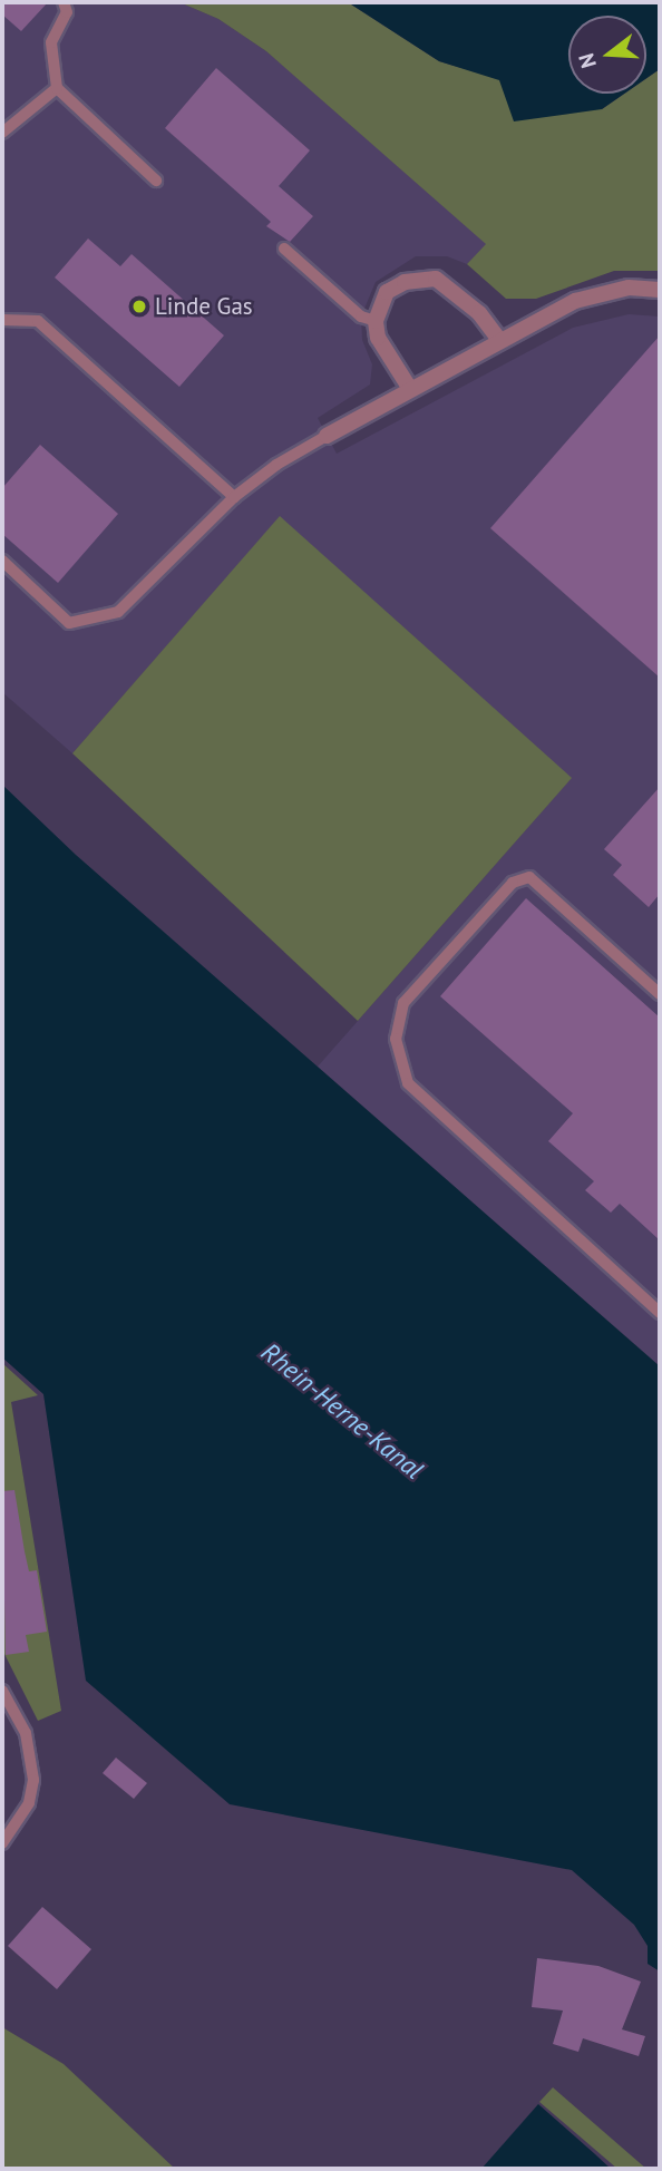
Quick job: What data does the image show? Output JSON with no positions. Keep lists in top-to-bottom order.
{
  "water": ["Rhein-Herne-Kanal"],
  "places": ["Linde Gas"],
  "north": "left"
}
